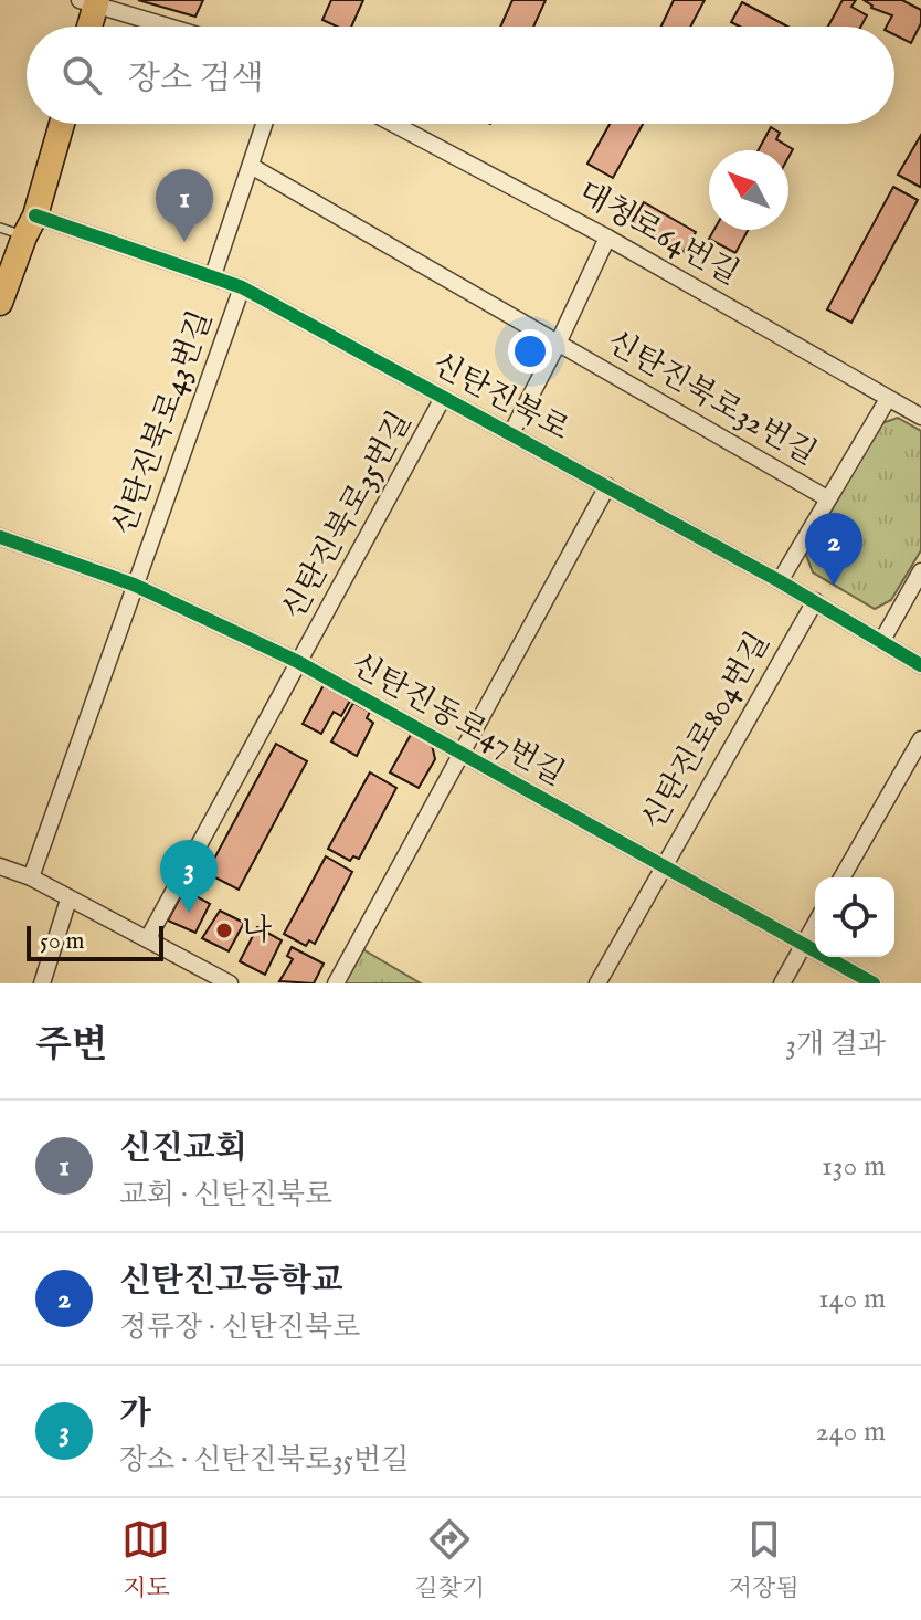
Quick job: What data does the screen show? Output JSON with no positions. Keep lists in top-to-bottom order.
{
  "streets": {
    "street": [
      "대청로64번길",
      "신탄진북로",
      "신탄진북로32번길",
      "신탄진북로43번길",
      "신탄진북로35번길",
      "신탄진동로47번길",
      "신탄진로804번길"
    ]
  },
  "crossings": [
    ["대청로64번길", "신탄진북로32번길"],
    ["신탄진북로", "신탄진북로32번길"],
    ["신탄진북로", "신탄진북로43번길"],
    ["신탄진북로", "신탄진북로35번길"],
    ["신탄진북로", "신탄진로804번길"],
    ["신탄진북로43번길", "신탄진동로47번길"],
    ["신탄진북로35번길", "신탄진동로47번길"],
    ["신탄진동로47번길", "신탄진로804번길"]
  ],
  "places": ["나"],
  "scale_bar": "50 m",
  "north": "top left",
  "page": {
    "search": "장소 검색",
    "pins": ["1", "2", "3"],
    "scale": "50 m",
    "heading": ["주변", "3개 결과"],
    "list": [
      {
        "mark": "1",
        "name": "신진교회",
        "note": "교회 · 신탄진북로",
        "value": "130 m"
      },
      {
        "mark": "2",
        "name": "신탄진고등학교",
        "note": "정류장 · 신탄진북로",
        "value": "140 m"
      },
      {
        "mark": "3",
        "name": "가",
        "note": "장소 · 신탄진북로35번길",
        "value": "240 m"
      }
    ],
    "nav": ["지도", "길찾기", "저장됨"]
  }
}
